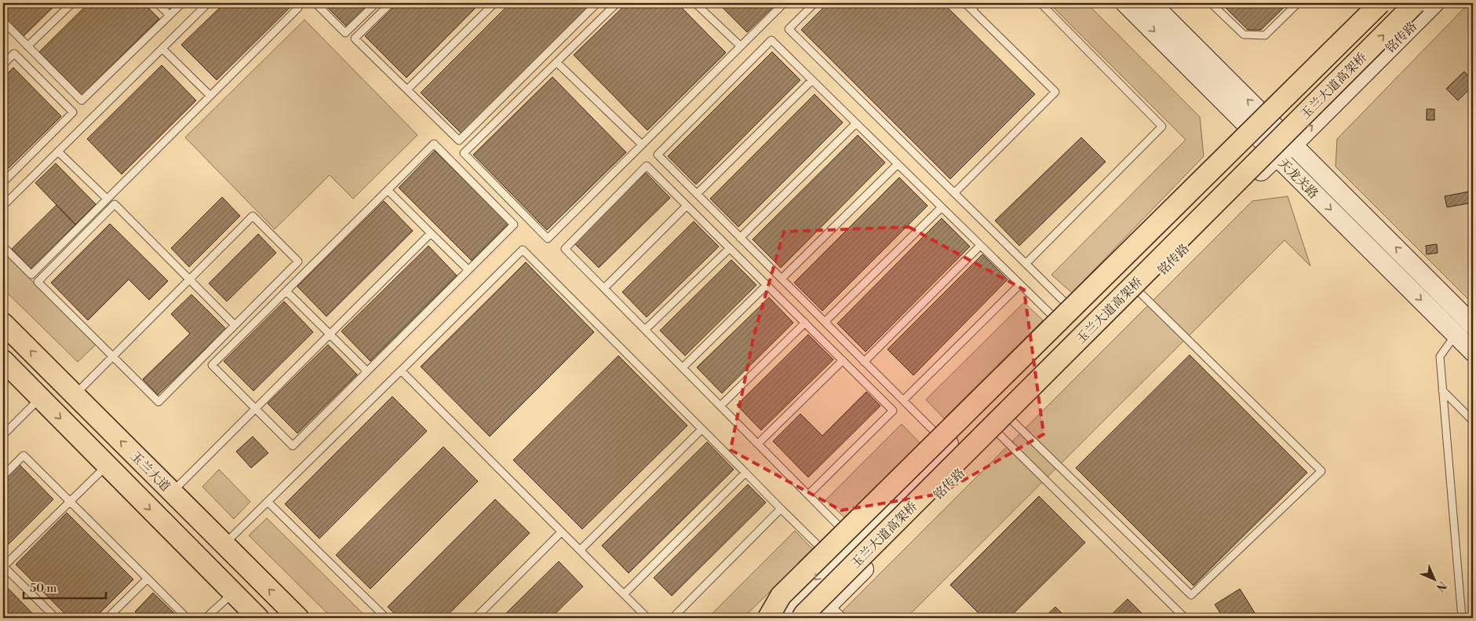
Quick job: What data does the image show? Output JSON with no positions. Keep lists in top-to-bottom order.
{
  "streets": {
    "main road": [
      "铭传路",
      "玉兰大道高架桥",
      "天龙关路",
      "玉兰大道"
    ]
  },
  "crossings": [
    ["铭传路", "天龙关路"]
  ],
  "scale_bar": "50 m",
  "north": "bottom right"
}
